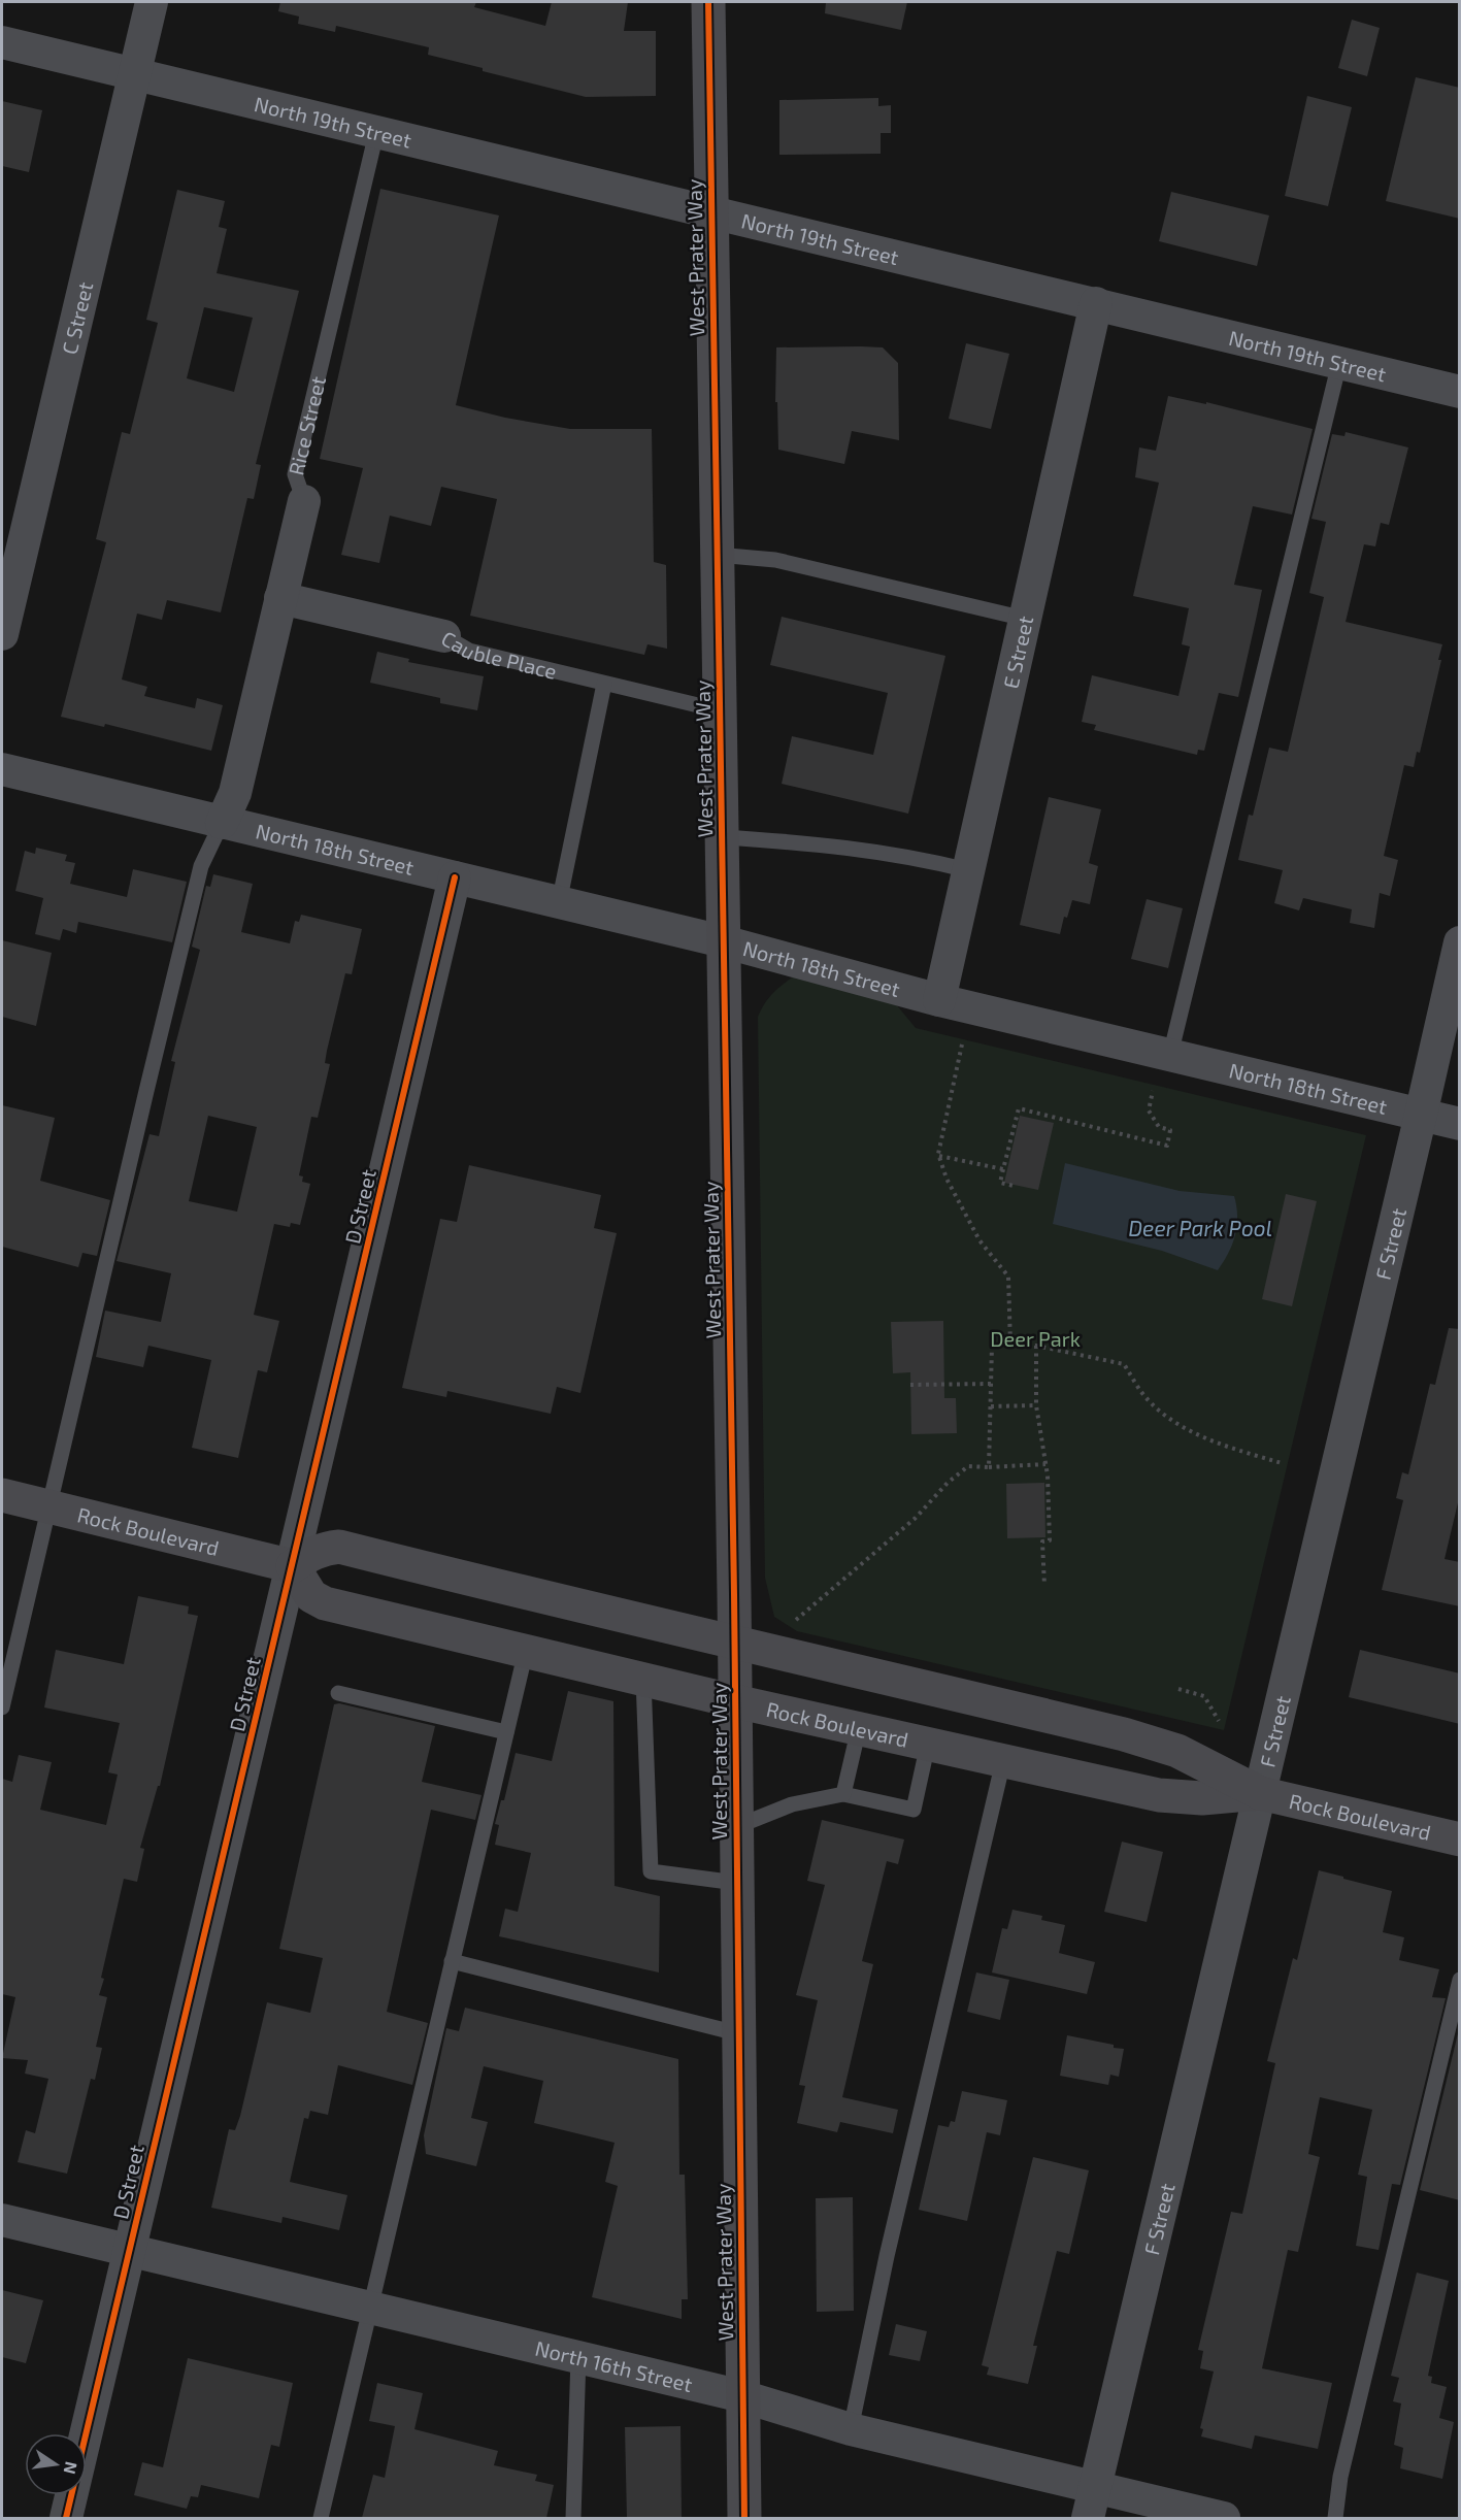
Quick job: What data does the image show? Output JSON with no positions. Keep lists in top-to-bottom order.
{
  "streets": {
    "main road": ["West Prater Way", "Rock Boulevard"],
    "street": [
      "North 19th Street",
      "C Street",
      "Rice Street",
      "E Street",
      "Cauble Place",
      "North 18th Street",
      "D Street",
      "F Street",
      "North 16th Street"
    ]
  },
  "crossings": [
    ["North 19th Street", "West Prater Way"],
    ["North 19th Street", "C Street"],
    ["North 19th Street", "Rice Street"],
    ["North 19th Street", "E Street"],
    ["West Prater Way", "Cauble Place"],
    ["West Prater Way", "North 18th Street"],
    ["West Prater Way", "Rock Boulevard"],
    ["West Prater Way", "North 16th Street"],
    ["Rice Street", "Cauble Place"],
    ["Rice Street", "North 18th Street"],
    ["E Street", "North 18th Street"],
    ["North 18th Street", "D Street"],
    ["North 18th Street", "F Street"],
    ["D Street", "Rock Boulevard"],
    ["D Street", "North 16th Street"],
    ["F Street", "Rock Boulevard"],
    ["F Street", "North 16th Street"]
  ],
  "water": ["Deer Park Pool"],
  "parks": ["Deer Park"],
  "north": "right"
}
